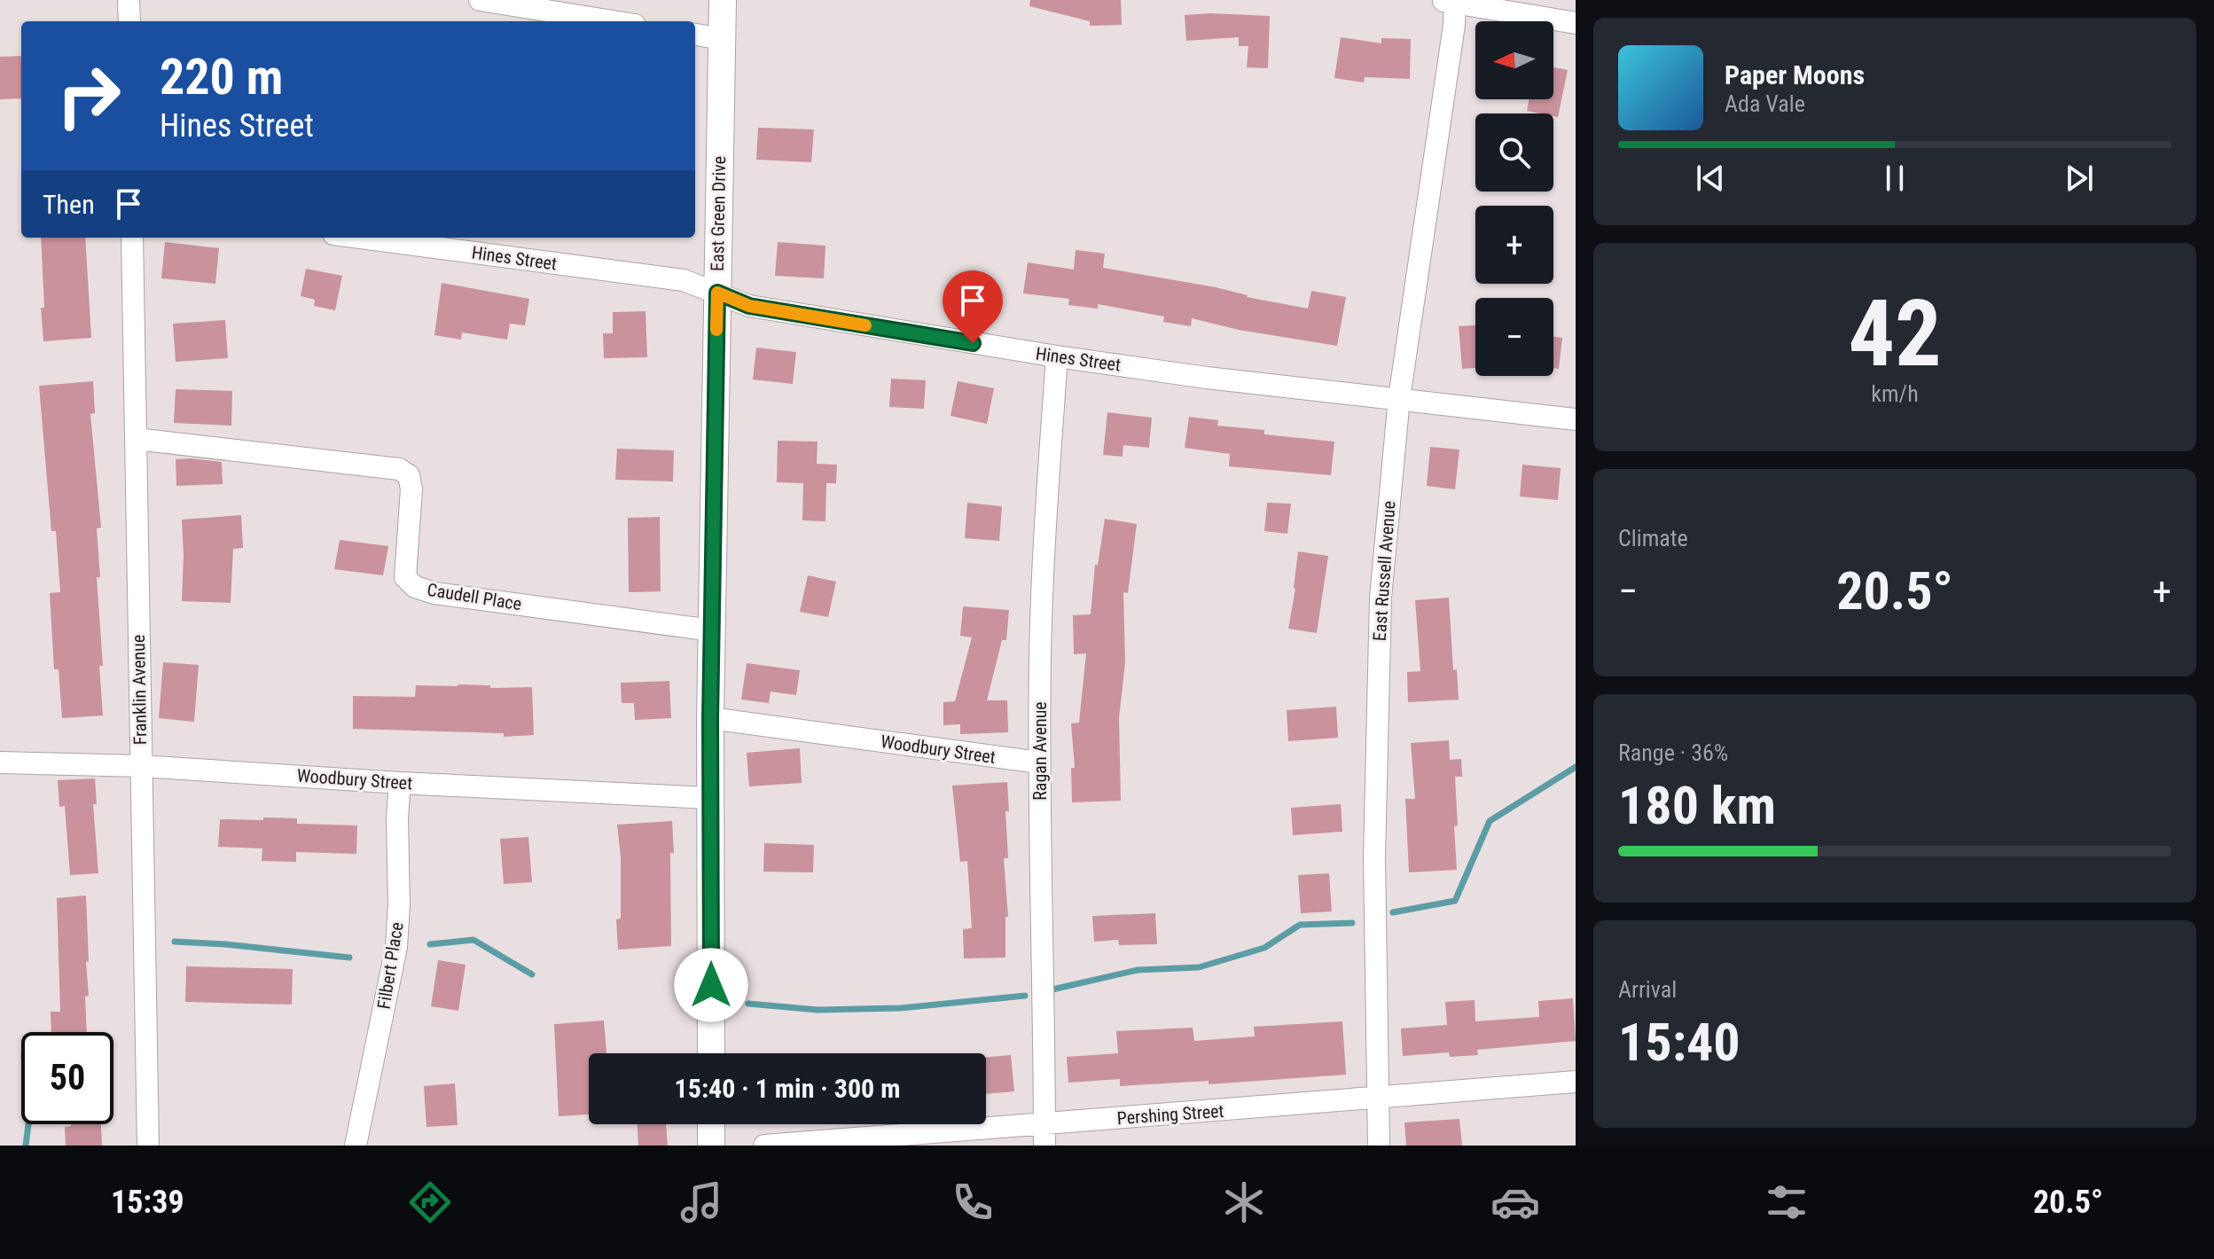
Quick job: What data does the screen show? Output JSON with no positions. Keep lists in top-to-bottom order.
{
  "streets": {
    "main road": ["East Green Drive"],
    "street": [
      "Hines Street",
      "East Russell Avenue",
      "Caudell Place",
      "Franklin Avenue",
      "Woodbury Street",
      "Ragan Avenue",
      "Filbert Place",
      "Pershing Street"
    ]
  },
  "crossings": [
    ["East Green Drive", "Hines Street"],
    ["East Green Drive", "Caudell Place"],
    ["East Green Drive", "Woodbury Street"],
    ["Hines Street", "East Russell Avenue"],
    ["Hines Street", "Ragan Avenue"],
    ["East Russell Avenue", "Pershing Street"],
    ["Caudell Place", "Franklin Avenue"],
    ["Franklin Avenue", "Woodbury Street"],
    ["Woodbury Street", "Ragan Avenue"],
    ["Woodbury Street", "Filbert Place"],
    ["Ragan Avenue", "Pershing Street"]
  ],
  "north": "left",
  "page": {
    "map_buttons": ["+", "−"],
    "turn": ["220 m", "Hines Street"],
    "song": ["Paper Moons", "Ada Vale"],
    "then": "Then",
    "tile": [
      ["42", "km/h"],
      "Climate",
      ["Range · 36%", "180 km"],
      ["Arrival", "15:40"]
    ],
    "heat": ["−", "20.5°", "+"],
    "limit": "50",
    "trip": "15:40 · 1 min · 300 m",
    "tabs": ["15:39", "20.5°"]
  }
}
